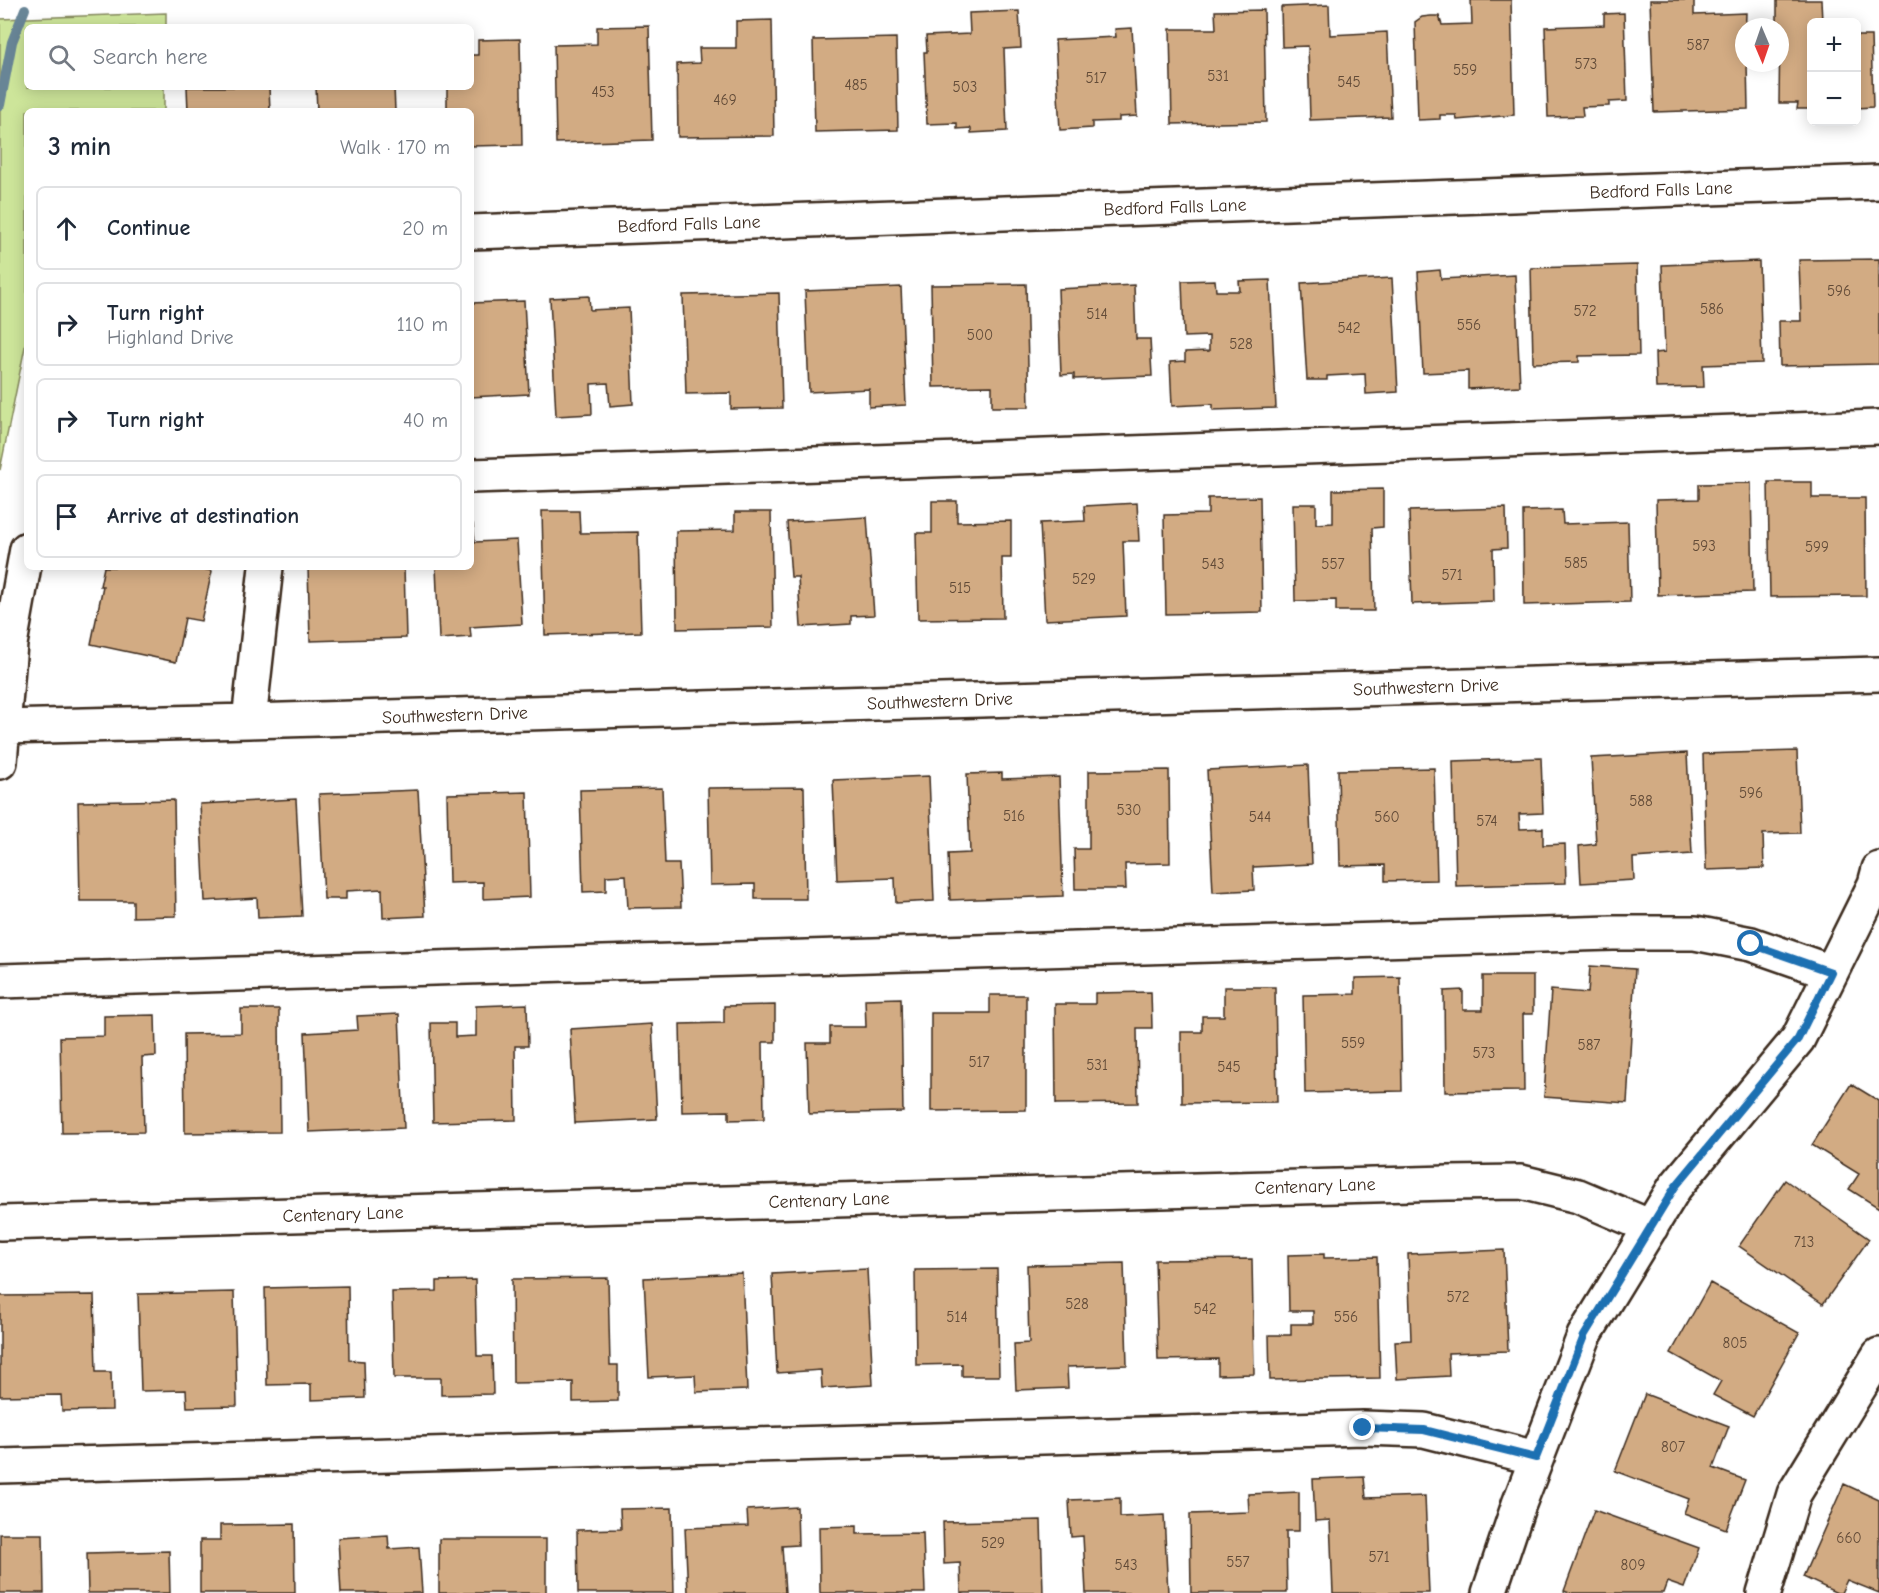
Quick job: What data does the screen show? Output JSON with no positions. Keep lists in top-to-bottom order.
{
  "streets": {
    "street": ["Bedford Falls Lane", "Southwestern Drive", "Centenary Lane"]
  },
  "house_numbers": [
    "587",
    "573",
    "559",
    "531",
    "517",
    "545",
    "485",
    "503",
    "453",
    "469",
    "596",
    "586",
    "572",
    "514",
    "556",
    "542",
    "500",
    "528",
    "593",
    "599",
    "585",
    "543",
    "557",
    "571",
    "529",
    "515",
    "596",
    "588",
    "530",
    "516",
    "544",
    "560",
    "574",
    "559",
    "587",
    "573",
    "517",
    "531",
    "545",
    "713",
    "572",
    "528",
    "542",
    "514",
    "556",
    "805",
    "807",
    "660",
    "529",
    "571",
    "557",
    "543",
    "809"
  ],
  "north": "bottom",
  "page": {
    "map_buttons": ["+", "−"],
    "search": "Search here",
    "heading": ["3 min", "Walk · 170 m"],
    "list": [
      ["Continue", "20 m"],
      ["Turn right", "Highland Drive", "110 m"],
      ["Turn right", "40 m"],
      "Arrive at destination"
    ]
  }
}
